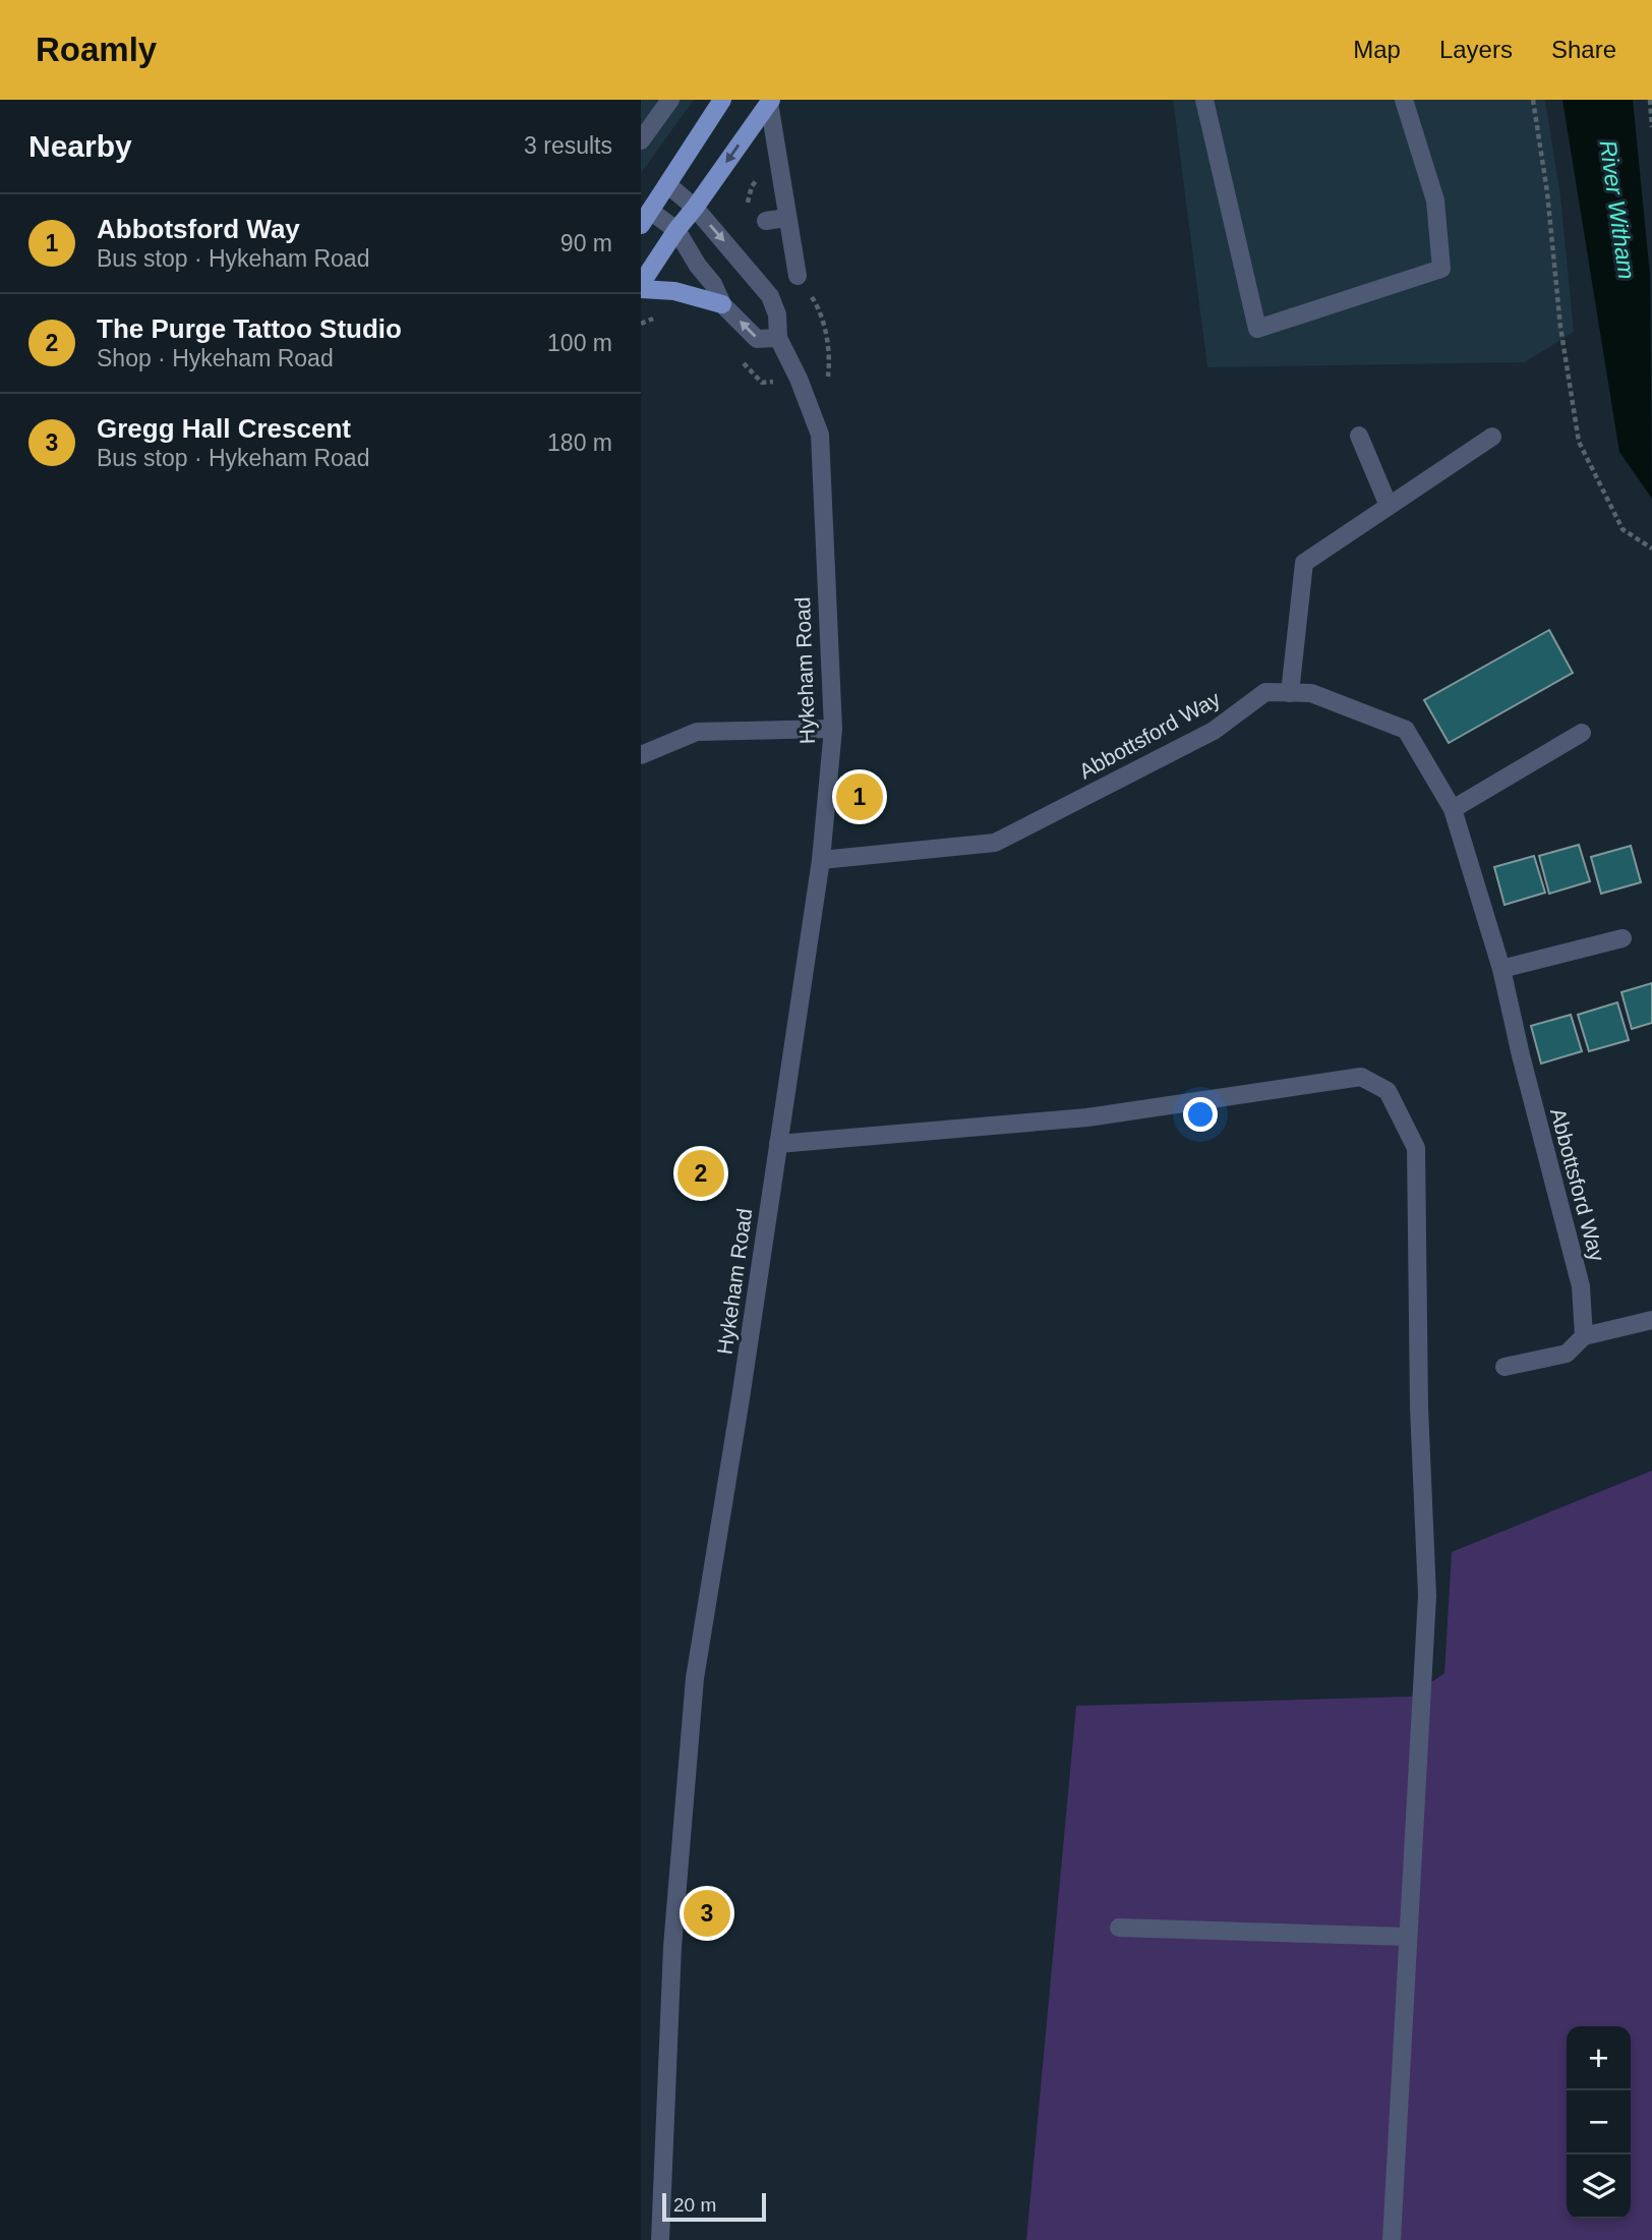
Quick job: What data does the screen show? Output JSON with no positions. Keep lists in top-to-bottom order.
{
  "streets": {
    "street": ["Hykeham Road", "Abbottsford Way"]
  },
  "crossings": [
    ["Hykeham Road", "Abbottsford Way"]
  ],
  "water": ["River Witham"],
  "scale_bar": "20 m",
  "page": {
    "header": "Roamly",
    "nav": ["Map", "Layers", "Share"],
    "heading": ["Nearby", "3 results"],
    "list": [
      {
        "mark": "1",
        "name": "Abbotsford Way",
        "note": "Bus stop · Hykeham Road",
        "value": "90 m"
      },
      {
        "mark": "2",
        "name": "The Purge Tattoo Studio",
        "note": "Shop · Hykeham Road",
        "value": "100 m"
      },
      {
        "mark": "3",
        "name": "Gregg Hall Crescent",
        "note": "Bus stop · Hykeham Road",
        "value": "180 m"
      }
    ],
    "pins": ["1", "2", "3"],
    "map_buttons": ["+", "−"],
    "scale": "20 m"
  }
}
